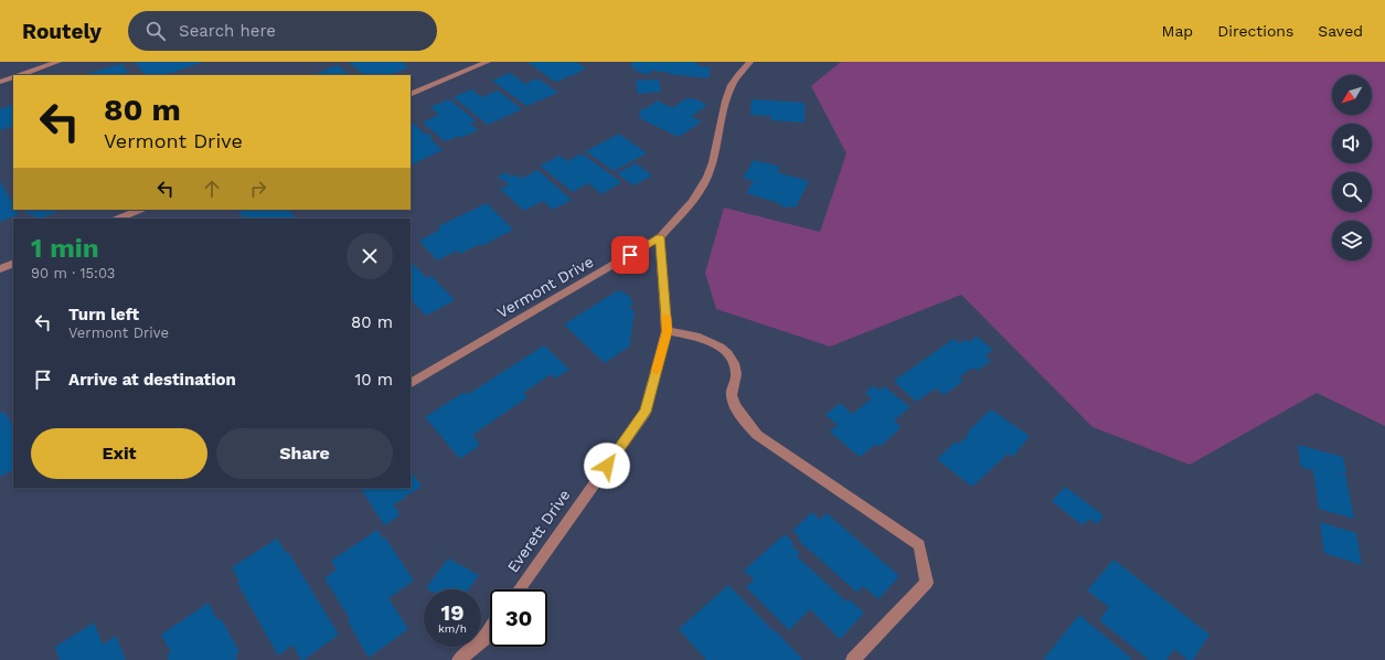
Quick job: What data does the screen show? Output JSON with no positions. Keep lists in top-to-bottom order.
{
  "streets": {
    "street": ["Vermont Drive", "Everett Drive"]
  },
  "crossings": [
    ["Vermont Drive", "Everett Drive"]
  ],
  "north": "bottom left",
  "page": {
    "header": "Routely",
    "search": "Search here",
    "nav": ["Map", "Directions", "Saved"],
    "turn": ["80 m", "Vermont Drive"],
    "heading": ["1 min", "90 m · 15:03"],
    "list": [
      {
        "name": "Turn left",
        "note": "Vermont Drive",
        "value": "80 m"
      },
      {
        "name": "Arrive at destination",
        "value": "10 m"
      }
    ],
    "buttons": ["Exit", "Share"],
    "speed": "19 km/h",
    "limit": "30"
  }
}
